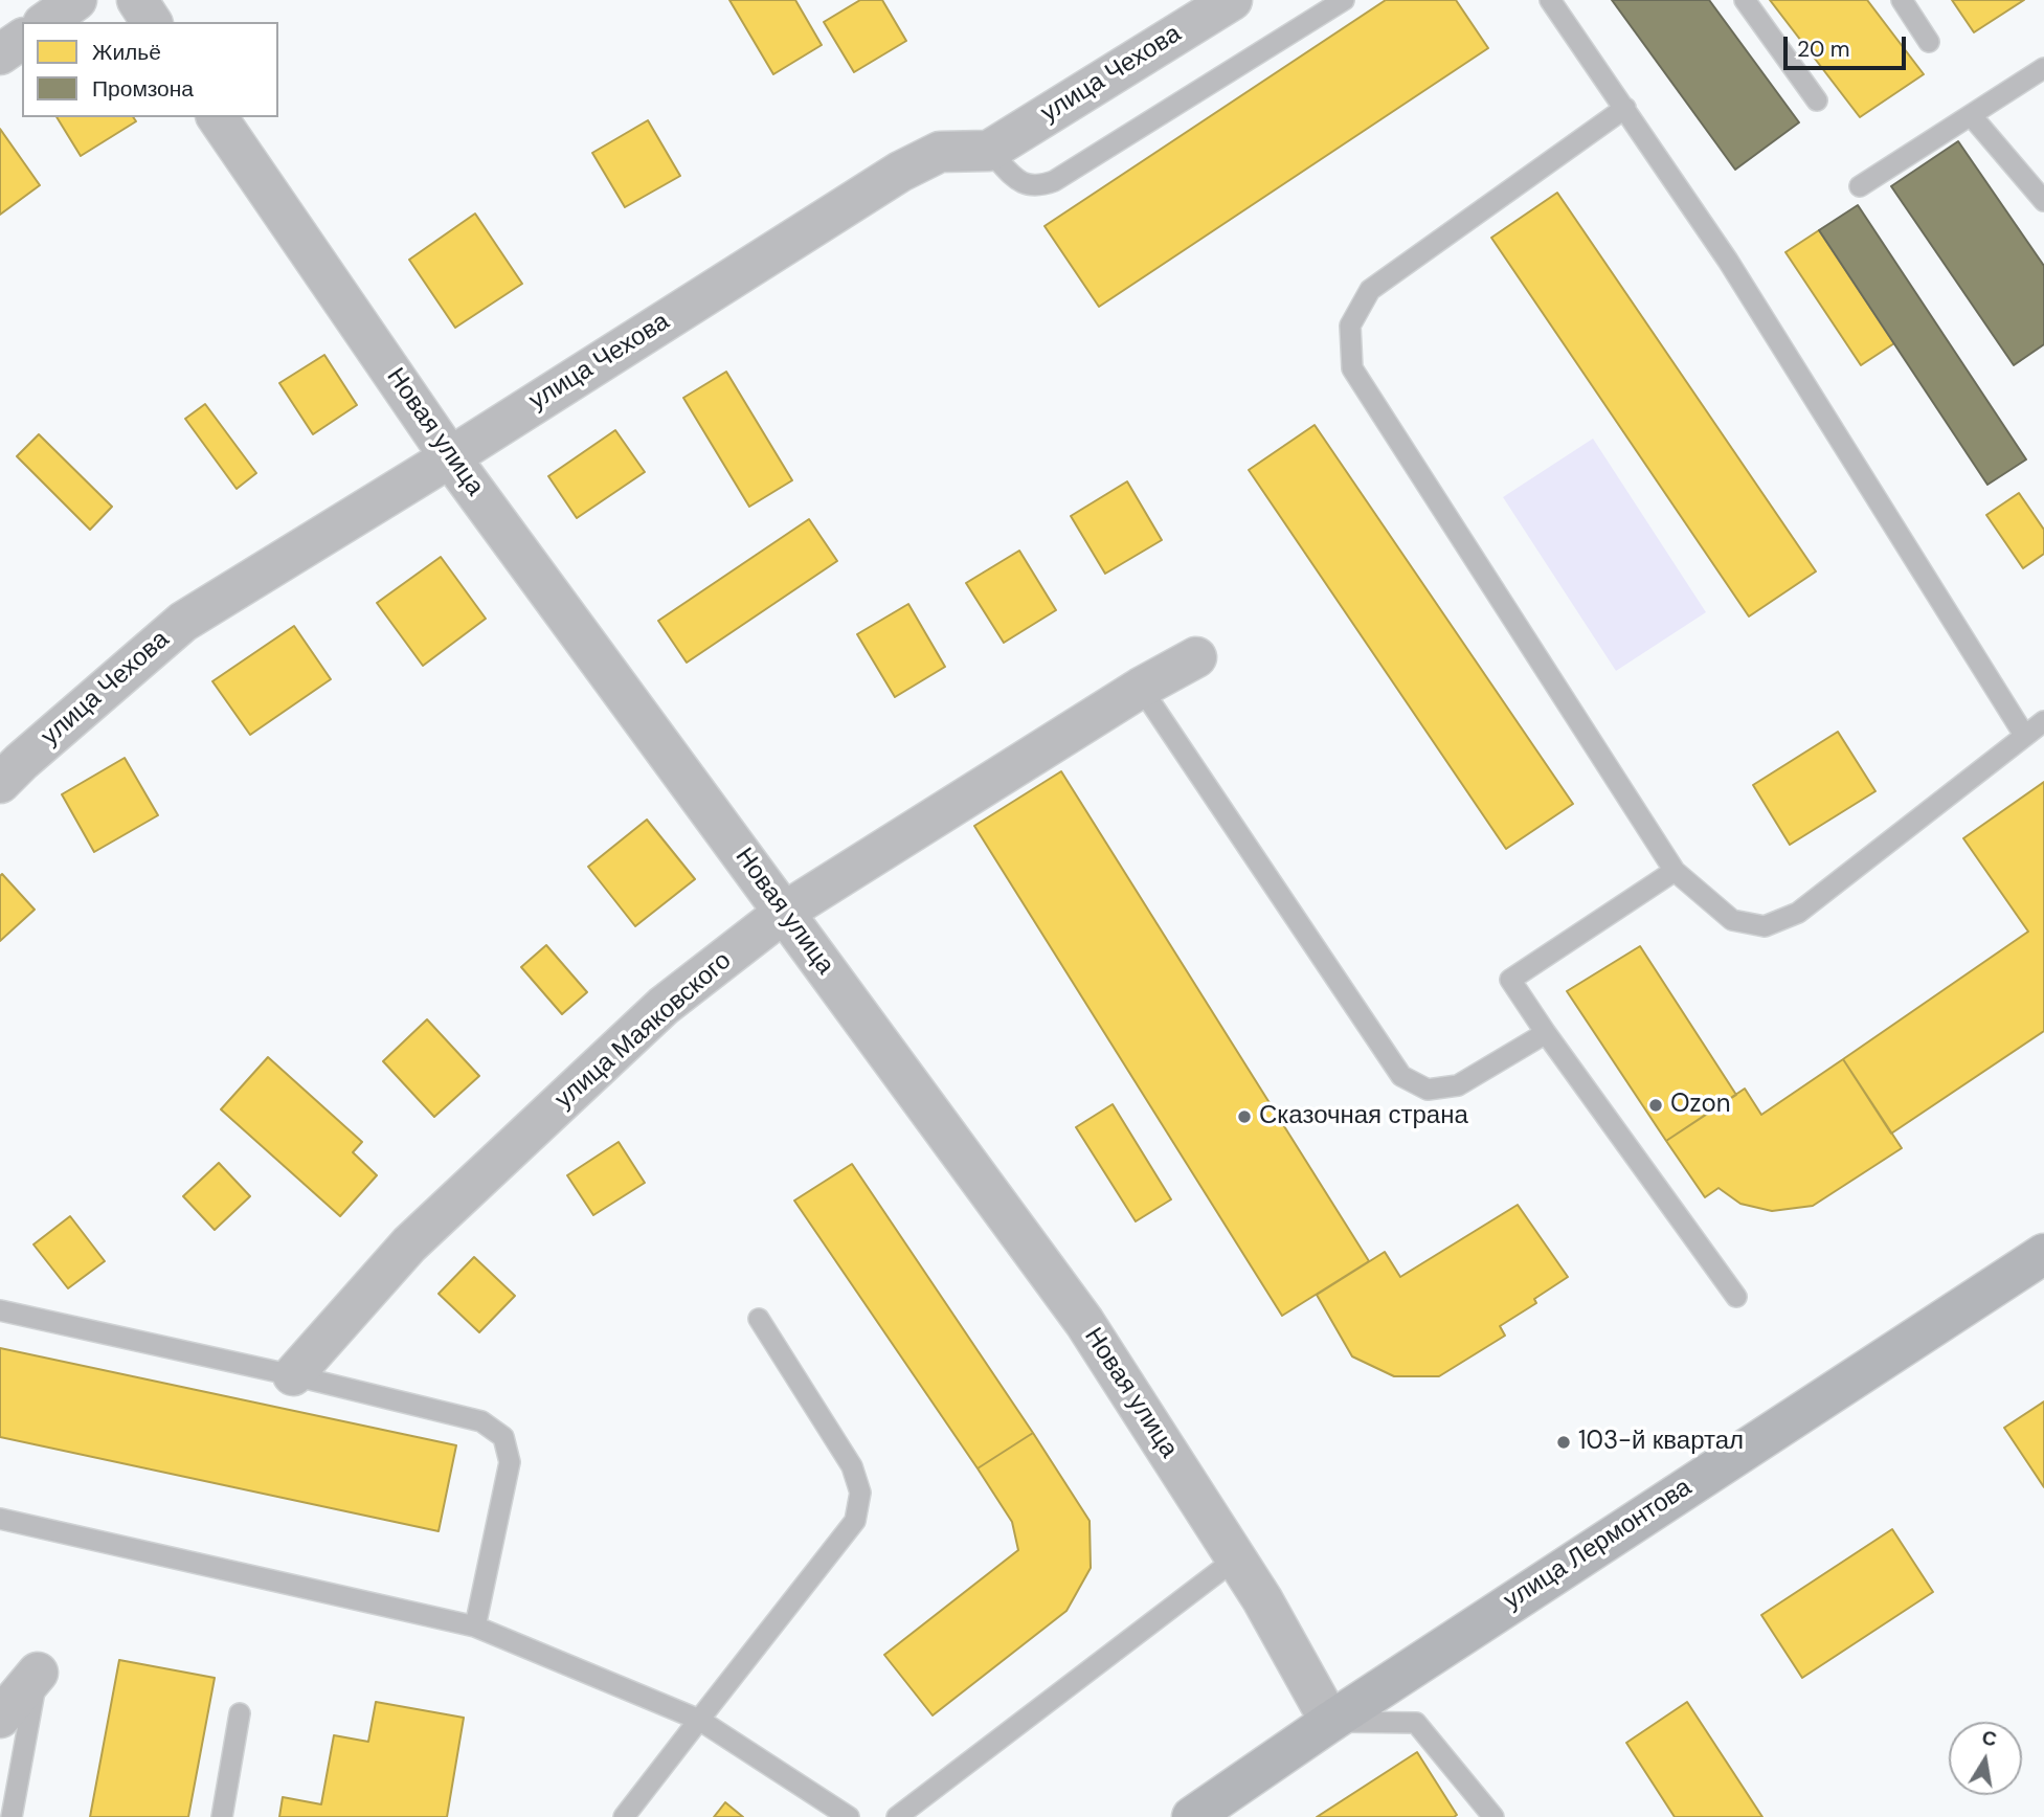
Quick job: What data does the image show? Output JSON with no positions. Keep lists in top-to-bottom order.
{
  "streets": {
    "main road": ["улица Лермонтова"],
    "street": ["улица Чехова", "Новая улица", "улица Маяковского"]
  },
  "crossings": [
    ["улица Чехова", "Новая улица"],
    ["Новая улица", "улица Маяковского"],
    ["Новая улица", "улица Лермонтова"]
  ],
  "places": ["Ozon", "Сказочная страна", "103-й квартал"],
  "legend": ["Жильё", "Промзона"],
  "scale_bar": "20 m",
  "north": "top"
}
